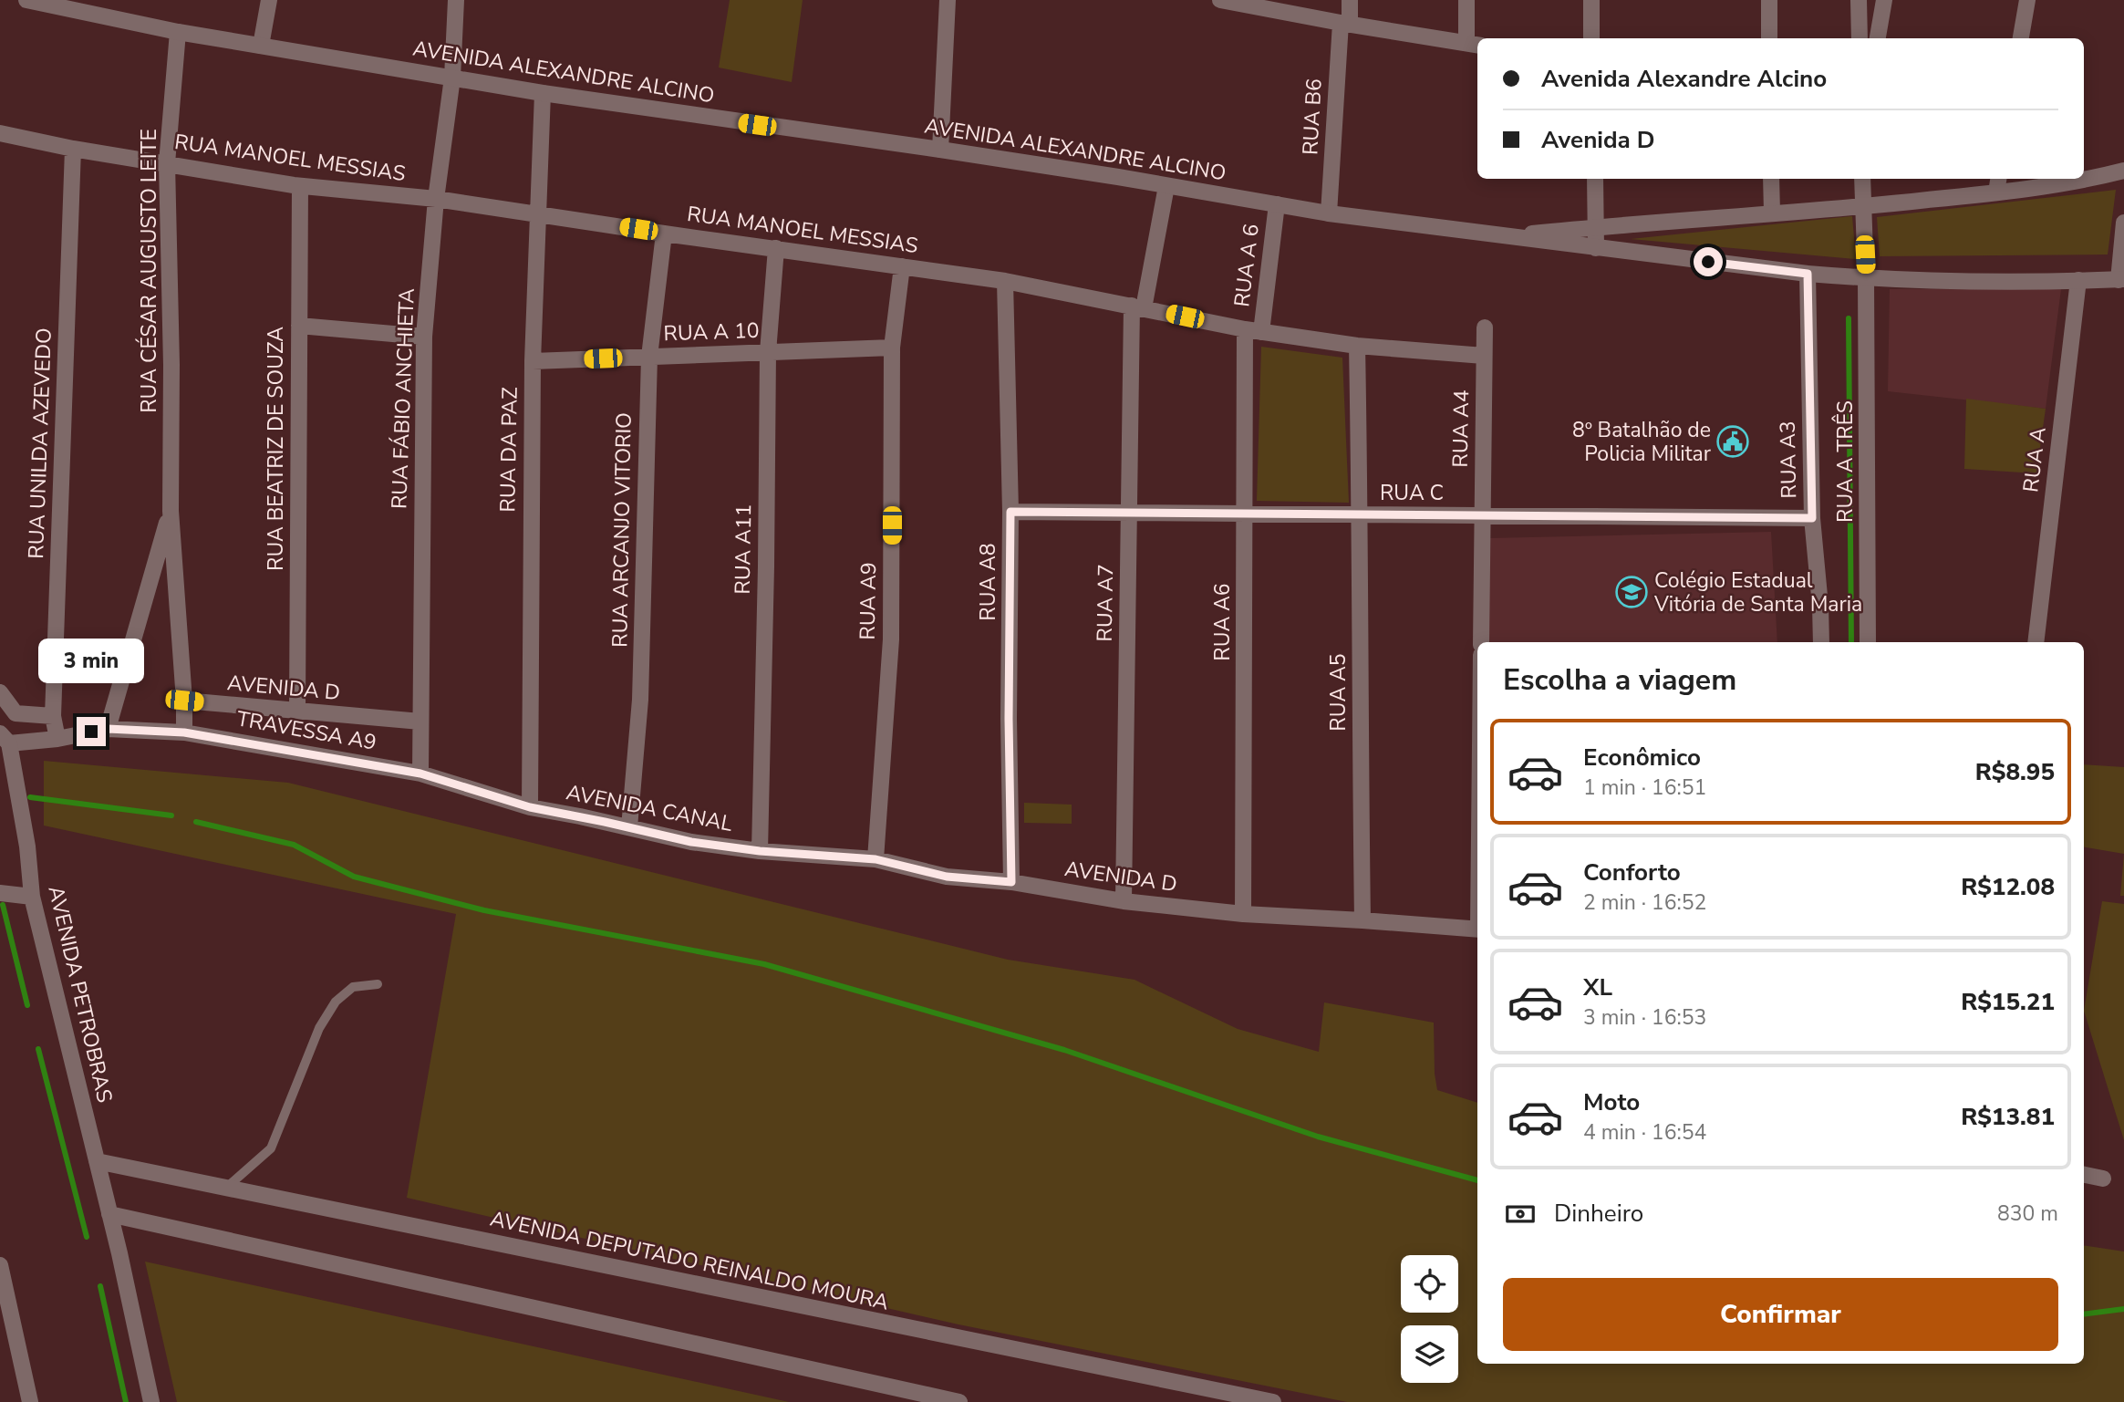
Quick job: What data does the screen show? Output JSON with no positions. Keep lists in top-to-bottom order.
{
  "streets": {
    "street": [
      "AVENIDA ALEXANDRE ALCINO",
      "RUA B6",
      "RUA MANOEL MESSIAS",
      "RUA A 6",
      "RUA CÉSAR AUGUSTO LEITE",
      "RUA A 10",
      "RUA FÁBIO ANCHIETA",
      "RUA A4",
      "RUA UNILDA AZEVEDO",
      "RUA BEATRIZ DE SOUZA",
      "RUA DA PAZ",
      "RUA A3",
      "RUA A",
      "RUA A TRÊS",
      "RUA C",
      "RUA ARCANJO VITORIO",
      "RUA A11",
      "RUA A8",
      "RUA A9",
      "RUA A7",
      "RUA A6",
      "AVENIDA D",
      "RUA A5",
      "TRAVESSA A9",
      "AVENIDA CANAL",
      "AVENIDA PETROBRAS",
      "AVENIDA DEPUTADO REINALDO MOURA"
    ]
  },
  "crossings": [
    ["AVENIDA ALEXANDRE ALCINO", "RUA B6"],
    ["AVENIDA ALEXANDRE ALCINO", "RUA A 6"],
    ["AVENIDA ALEXANDRE ALCINO", "RUA CÉSAR AUGUSTO LEITE"],
    ["AVENIDA ALEXANDRE ALCINO", "RUA FÁBIO ANCHIETA"],
    ["AVENIDA ALEXANDRE ALCINO", "RUA DA PAZ"],
    ["AVENIDA ALEXANDRE ALCINO", "RUA A3"],
    ["AVENIDA ALEXANDRE ALCINO", "RUA A"],
    ["AVENIDA ALEXANDRE ALCINO", "RUA A TRÊS"],
    ["AVENIDA ALEXANDRE ALCINO", "RUA A7"],
    ["RUA MANOEL MESSIAS", "RUA A 6"],
    ["RUA MANOEL MESSIAS", "RUA CÉSAR AUGUSTO LEITE"],
    ["RUA MANOEL MESSIAS", "RUA FÁBIO ANCHIETA"],
    ["RUA MANOEL MESSIAS", "RUA A4"],
    ["RUA MANOEL MESSIAS", "RUA UNILDA AZEVEDO"],
    ["RUA MANOEL MESSIAS", "RUA BEATRIZ DE SOUZA"],
    ["RUA MANOEL MESSIAS", "RUA DA PAZ"],
    ["RUA MANOEL MESSIAS", "RUA ARCANJO VITORIO"],
    ["RUA MANOEL MESSIAS", "RUA A11"],
    ["RUA MANOEL MESSIAS", "RUA A8"],
    ["RUA MANOEL MESSIAS", "RUA A9"],
    ["RUA MANOEL MESSIAS", "RUA A7"],
    ["RUA MANOEL MESSIAS", "RUA A6"],
    ["RUA MANOEL MESSIAS", "RUA A5"],
    ["RUA A 6", "RUA A6"],
    ["RUA CÉSAR AUGUSTO LEITE", "AVENIDA D"],
    ["RUA A 10", "RUA DA PAZ"],
    ["RUA A 10", "RUA ARCANJO VITORIO"],
    ["RUA A 10", "RUA A11"],
    ["RUA A 10", "RUA A9"],
    ["RUA FÁBIO ANCHIETA", "AVENIDA D"],
    ["RUA A4", "RUA C"],
    ["RUA BEATRIZ DE SOUZA", "AVENIDA D"],
    ["RUA DA PAZ", "AVENIDA CANAL"],
    ["RUA A3", "RUA C"],
    ["RUA C", "RUA A8"],
    ["RUA C", "RUA A7"],
    ["RUA C", "RUA A6"],
    ["RUA C", "RUA A5"],
    ["RUA ARCANJO VITORIO", "AVENIDA CANAL"],
    ["RUA A11", "AVENIDA CANAL"],
    ["RUA A8", "AVENIDA D"],
    ["RUA A9", "AVENIDA D"],
    ["RUA A9", "AVENIDA CANAL"],
    ["RUA A7", "AVENIDA D"],
    ["RUA A6", "AVENIDA D"],
    ["AVENIDA D", "RUA A5"],
    ["AVENIDA D", "AVENIDA CANAL"],
    ["TRAVESSA A9", "AVENIDA CANAL"],
    ["AVENIDA PETROBRAS", "AVENIDA DEPUTADO REINALDO MOURA"]
  ],
  "places": {
    "public building": ["8º Batalhão de Policia Militar"],
    "school or university": ["Colégio Estadual Vitória de Santa Maria"]
  },
  "page": {
    "banner": ["Avenida Alexandre Alcino", "Avenida D"],
    "bubble": "3 min",
    "heading": "Escolha a viagem",
    "list": [
      {
        "name": "Econômico",
        "note": "1 min · 16:51",
        "value": "R$8.95"
      },
      {
        "name": "Conforto",
        "note": "2 min · 16:52",
        "value": "R$12.08"
      },
      {
        "name": "XL",
        "note": "3 min · 16:53",
        "value": "R$15.21"
      },
      {
        "name": "Moto",
        "note": "4 min · 16:54",
        "value": "R$13.81"
      }
    ],
    "pay": ["Dinheiro", "830 m"],
    "buttons": "Confirmar"
  }
}
